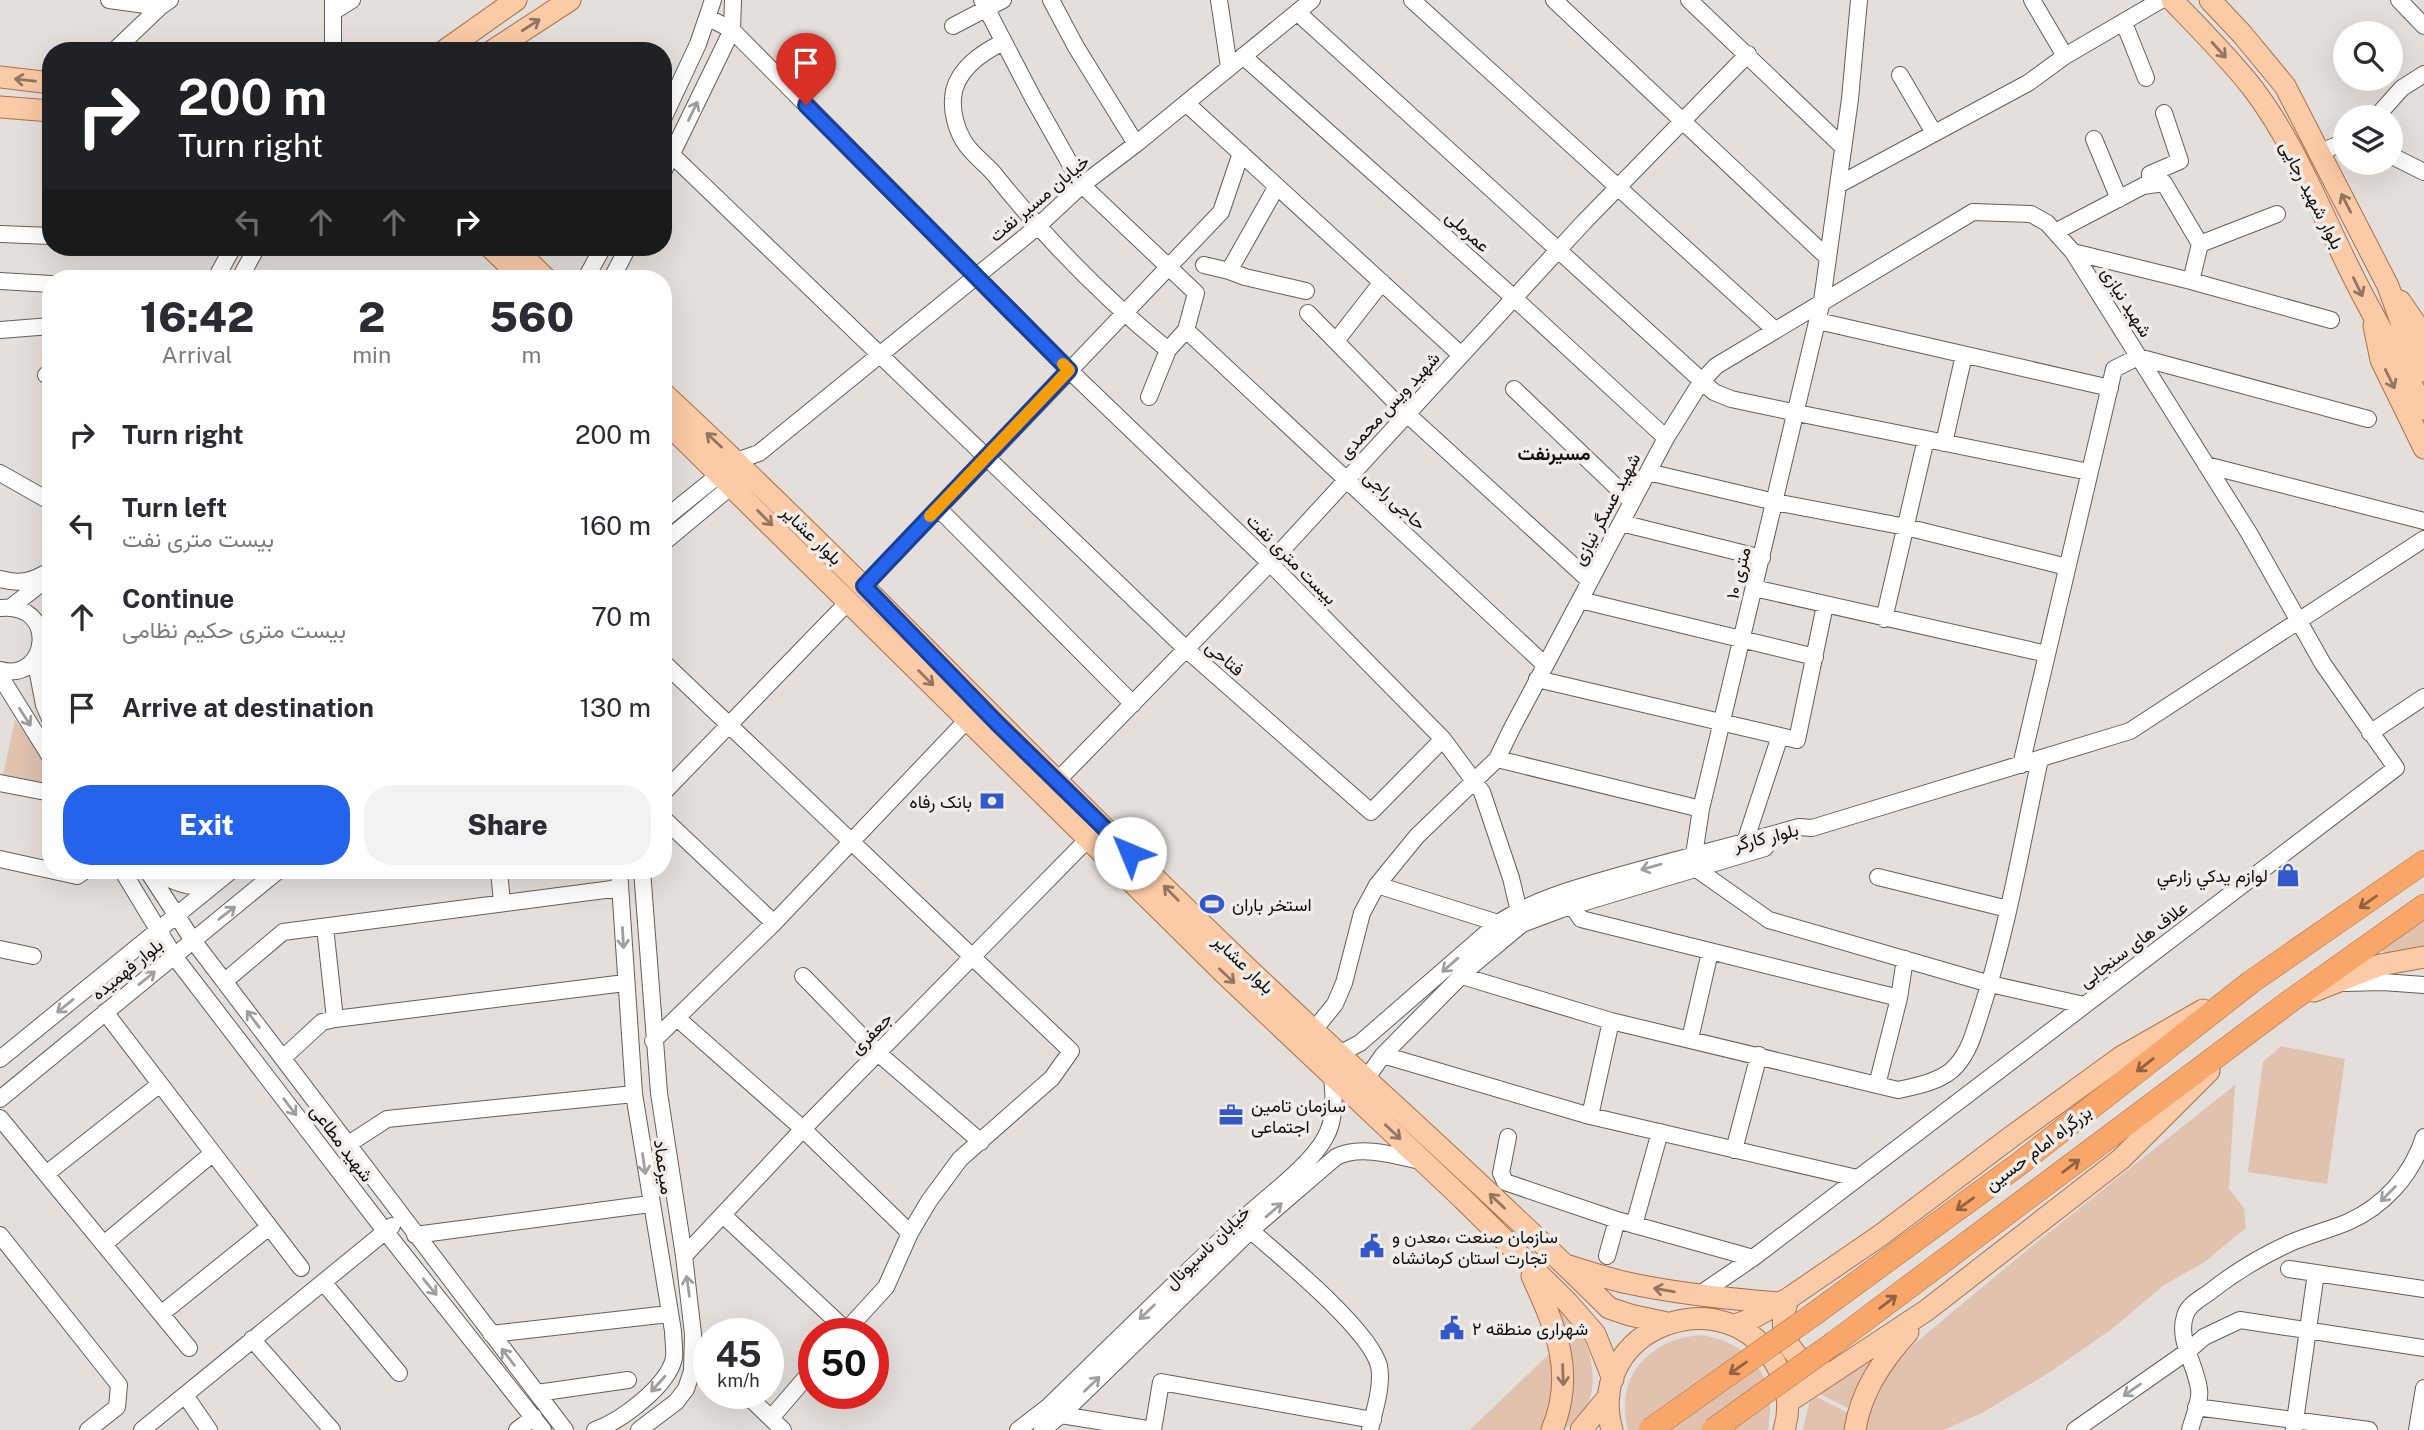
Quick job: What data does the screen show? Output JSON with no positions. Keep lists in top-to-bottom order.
{
  "streets": {
    "highway": ["بزرگراه امام حسین"],
    "main road": ["بلوار شهید رجایی", "بلوار عشایر"],
    "street": [
      "خیابان مسیر نفت",
      "عمرملی",
      "شهید نیازی",
      "شهید ویس محمدی",
      "حاجی راجی",
      "شهید عسگر نیازی",
      "بیست متری نفت",
      "۱۰ متری",
      "فتاحی",
      "بلوار کارگر",
      "علاف های سنجابی",
      "بلوار فهمیده",
      "جعفری",
      "شهید مطاعی",
      "میرعماد",
      "خیابان ناسیونال"
    ]
  },
  "crossings": [
    ["خیابان مسیر نفت", "عمرملی"],
    ["خیابان مسیر نفت", "بلوار عشایر"],
    ["خیابان مسیر نفت", "بیست متری نفت"],
    ["خیابان مسیر نفت", "فتاحی"],
    ["عمرملی", "شهید ویس محمدی"],
    ["عمرملی", "شهید عسگر نیازی"],
    ["شهید نیازی", "شهید عسگر نیازی"],
    ["شهید نیازی", "۱۰ متری"],
    ["شهید نیازی", "علاف های سنجابی"],
    ["شهید ویس محمدی", "حاجی راجی"],
    ["شهید ویس محمدی", "بلوار عشایر"],
    ["شهید ویس محمدی", "بیست متری نفت"],
    ["شهید ویس محمدی", "فتاحی"],
    ["حاجی راجی", "شهید عسگر نیازی"],
    ["شهید عسگر نیازی", "بلوار عشایر"],
    ["شهید عسگر نیازی", "بیست متری نفت"],
    ["شهید عسگر نیازی", "۱۰ متری"],
    ["بلوار عشایر", "بلوار کارگر"],
    ["بلوار عشایر", "جعفری"],
    ["بلوار عشایر", "خیابان ناسیونال"],
    ["بیست متری نفت", "فتاحی"],
    ["بیست متری نفت", "بلوار کارگر"],
    ["۱۰ متری", "بلوار کارگر"],
    ["بلوار فهمیده", "شهید مطاعی"],
    ["جعفری", "میرعماد"]
  ],
  "districts": ["مسیرنفت"],
  "places": {
    "bank": ["بانک رفاه"],
    "shop": ["لوازم يدكي زارعي"],
    "sports": ["استخر باران"],
    "office": ["سازمان تامین اجتماعی"],
    "public building": ["سازمان صنعت ،معدن و تجارت استان کرمانشاه", "شهراری منطقه ۲"]
  },
  "page": {
    "turn": ["200 m", "Turn right"],
    "eta": [
      "16:42",
      "Arrival",
      "2",
      "min",
      "560",
      "m"
    ],
    "list": [
      {
        "name": "Turn right",
        "value": "200 m"
      },
      {
        "name": "Turn left",
        "note": "بیست متری نفت",
        "value": "160 m"
      },
      {
        "name": "Continue",
        "note": "بیست متری حکیم نظامی",
        "value": "70 m"
      },
      {
        "name": "Arrive at destination",
        "value": "130 m"
      }
    ],
    "buttons": ["Exit", "Share"],
    "speed": "45 km/h",
    "limit": "50"
  }
}
